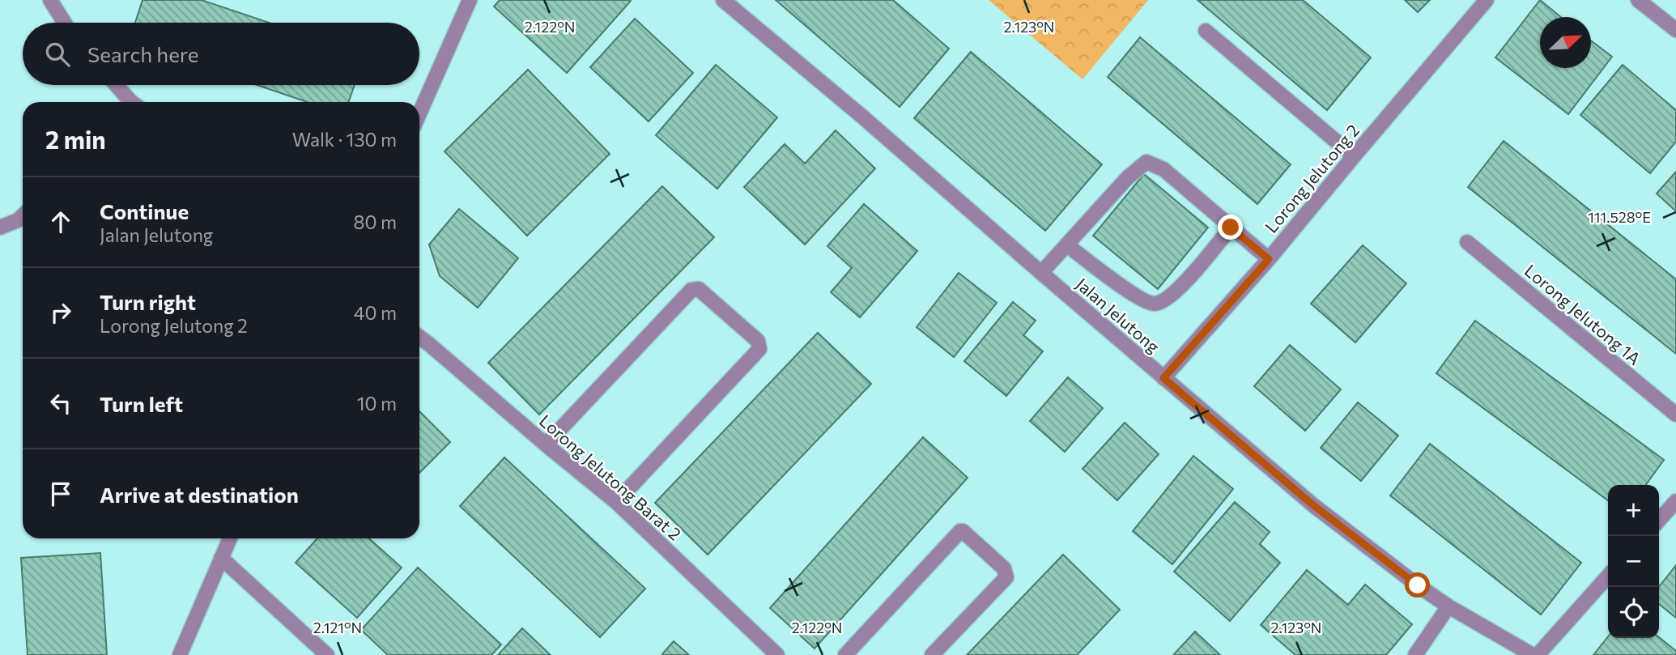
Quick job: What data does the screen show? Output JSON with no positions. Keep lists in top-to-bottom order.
{
  "streets": {
    "street": [
      "Lorong Jelutong 2",
      "Lorong Jelutong 1A",
      "Jalan Jelutong",
      "Lorong Jelutong Barat 2"
    ]
  },
  "crossings": [
    ["Lorong Jelutong 2", "Jalan Jelutong"]
  ],
  "north": "top right",
  "page": {
    "search": "Search here",
    "heading": ["2 min", "Walk · 130 m"],
    "list": [
      ["Continue", "Jalan Jelutong", "80 m"],
      ["Turn right", "Lorong Jelutong 2", "40 m"],
      ["Turn left", "10 m"],
      "Arrive at destination"
    ],
    "map_buttons": ["+", "−"]
  },
  "coordinates": [
    "2.122°N",
    "2.123°N",
    "111.528°E",
    "2.121°N"
  ]
}
